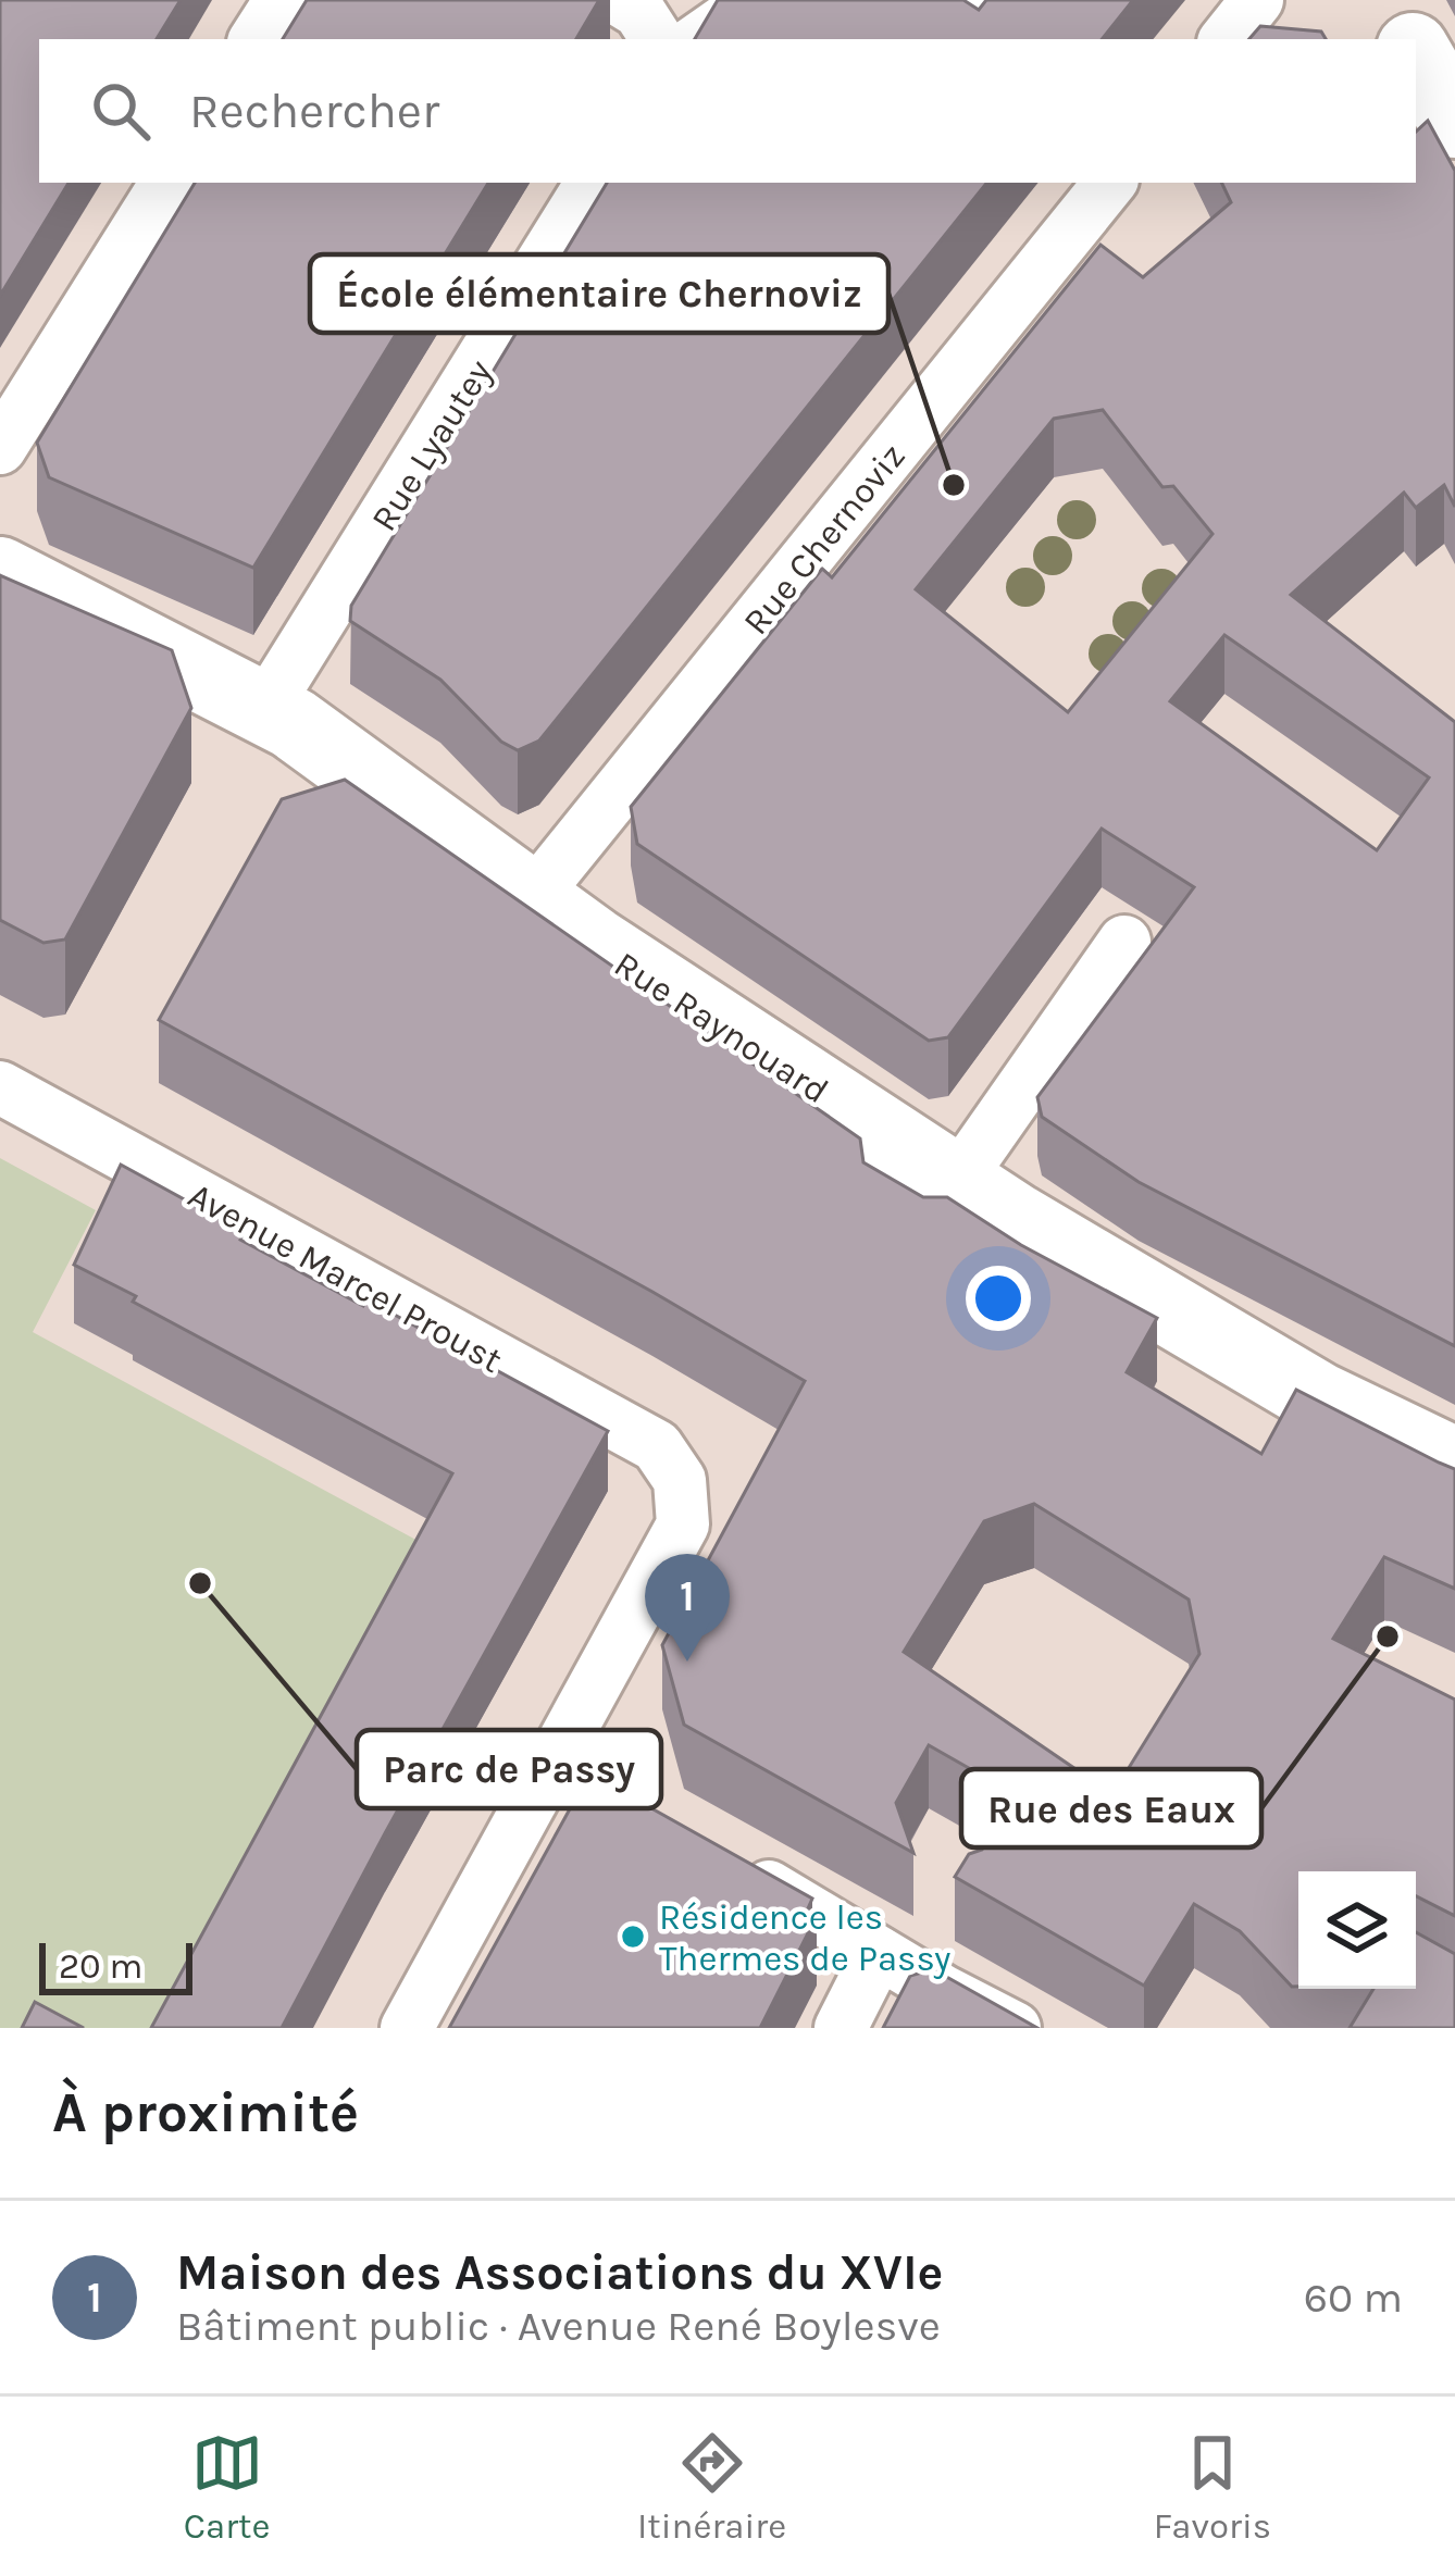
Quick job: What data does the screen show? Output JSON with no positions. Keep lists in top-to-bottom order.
{
  "streets": {
    "street": [
      "Rue Lyautey",
      "Rue Chernoviz",
      "Rue Raynouard",
      "Avenue Marcel Proust"
    ]
  },
  "crossings": [
    ["Rue Lyautey", "Rue Raynouard"],
    ["Rue Chernoviz", "Rue Raynouard"]
  ],
  "places": [
    "École élémentaire Chernoviz",
    "Parc de Passy",
    "Rue des Eaux",
    "Résidence les Thermes de Passy"
  ],
  "scale_bar": "20 m",
  "page": {
    "search": "Rechercher",
    "pins": "1",
    "scale": "20 m",
    "heading": "À proximité",
    "list": [
      {
        "mark": "1",
        "name": "Maison des Associations du XVIe",
        "note": "Bâtiment public · Avenue René Boylesve",
        "value": "60 m"
      }
    ],
    "nav": ["Carte", "Itinéraire", "Favoris"]
  }
}
